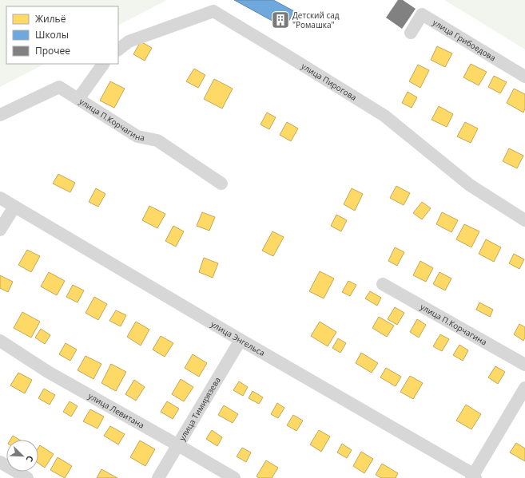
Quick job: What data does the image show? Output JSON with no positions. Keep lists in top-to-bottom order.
{
  "streets": {
    "street": [
      "улица Грибоедова",
      "улица Пирогова",
      "улица П.Корчагина",
      "улица Энгельса",
      "улица Тимирязева",
      "улица Левитана"
    ]
  },
  "crossings": [
    ["улица Энгельса", "улица Тимирязева"],
    ["улица Тимирязева", "улица Левитана"]
  ],
  "places": {
    "building": ["Детский сад \"Ромашка\""]
  },
  "legend": ["Жильё", "Школы", "Прочее"],
  "north": "bottom right"
}
